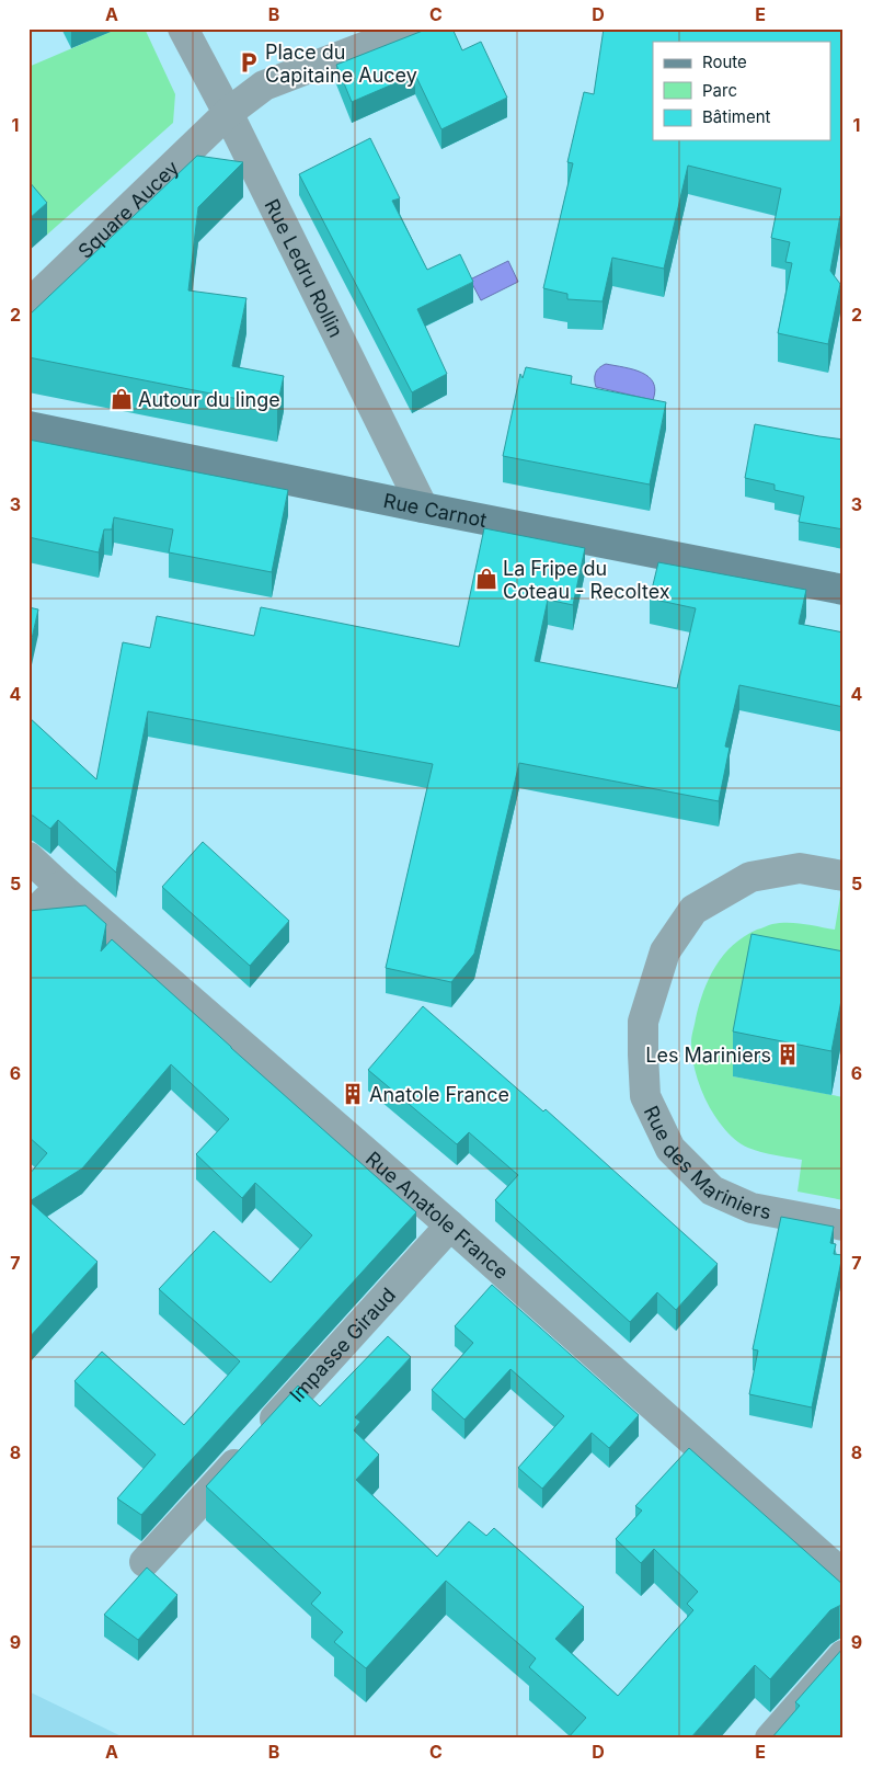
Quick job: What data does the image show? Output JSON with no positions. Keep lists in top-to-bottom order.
{
  "streets": {
    "main road": ["Rue Carnot"],
    "street": [
      "Square Aucey",
      "Rue Ledru Rollin",
      "Rue des Mariniers",
      "Rue Anatole France",
      "Impasse Giraud"
    ]
  },
  "crossings": [
    ["Square Aucey", "Rue Ledru Rollin"],
    ["Rue Ledru Rollin", "Rue Carnot"],
    ["Rue Anatole France", "Impasse Giraud"]
  ],
  "places": {
    "parking": ["Place du Capitaine Aucey"],
    "shop": ["Autour du linge", "La Fripe du Coteau - Recoltex"],
    "building": ["Les Mariniers", "Anatole France"]
  },
  "legend": ["Route", "Parc", "Bâtiment"],
  "grid": {
    "columns": [
      "A",
      "B",
      "C",
      "D",
      "E"
    ],
    "rows": [
      "1",
      "2",
      "3",
      "4",
      "5",
      "6",
      "7",
      "8",
      "9"
    ]
  }
}
